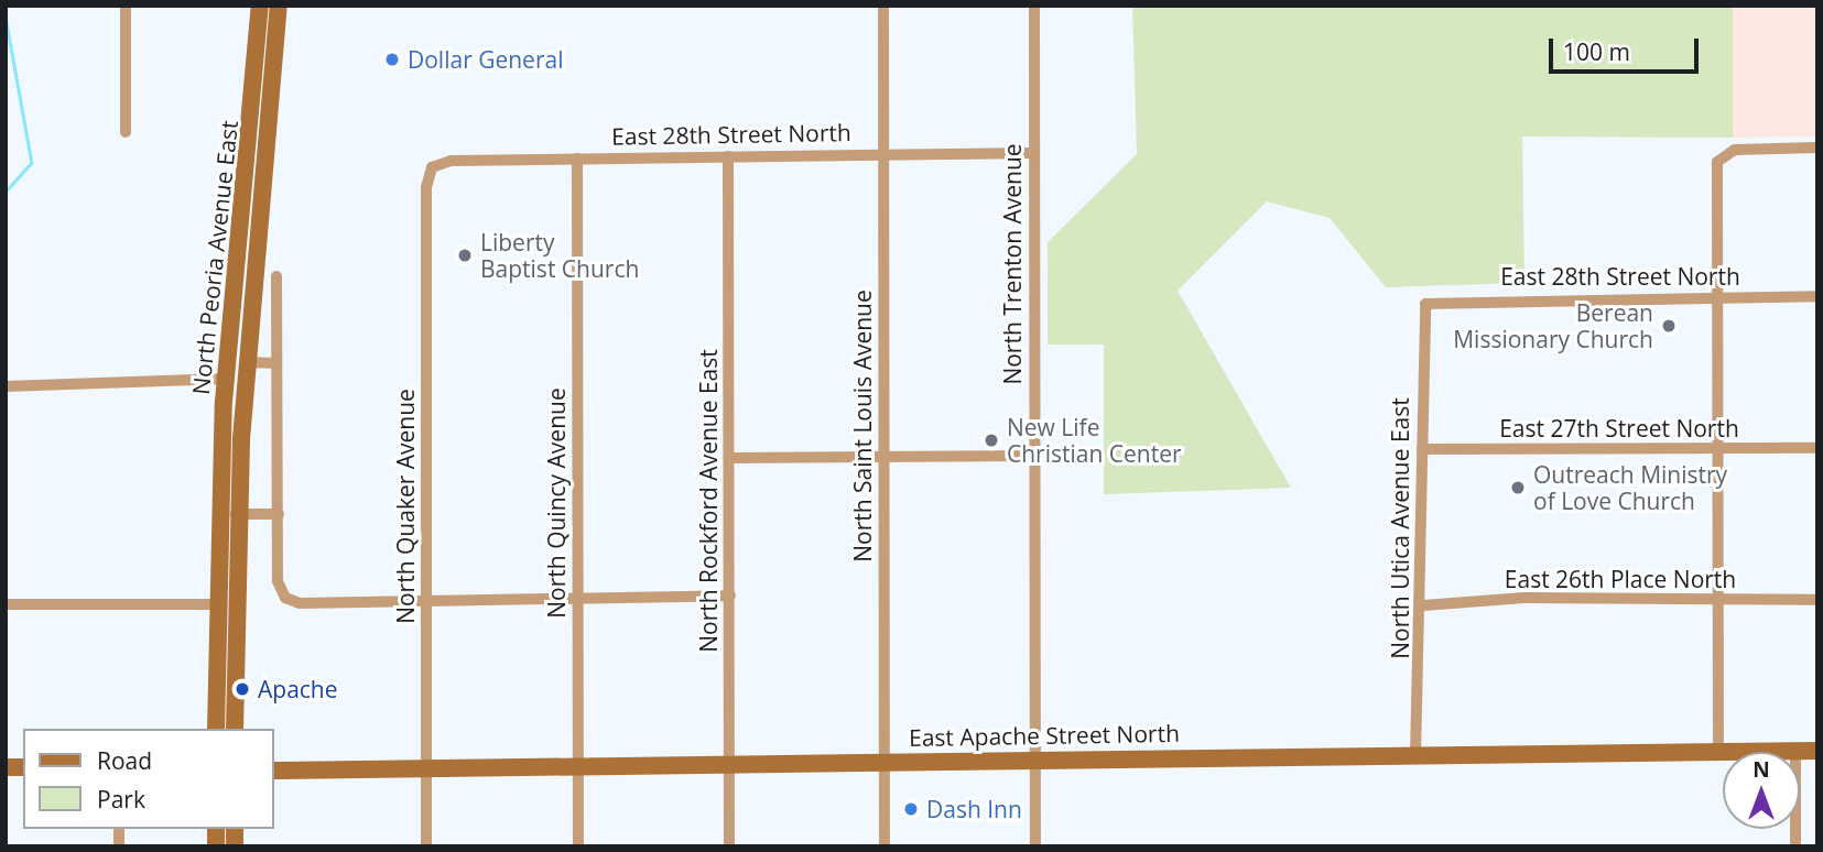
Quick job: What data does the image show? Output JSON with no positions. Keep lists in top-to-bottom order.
{
  "streets": {
    "main road": ["North Peoria Avenue East", "East Apache Street North"],
    "street": [
      "East 28th Street North",
      "North Trenton Avenue",
      "North Saint Louis Avenue",
      "East 27th Street North",
      "North Rockford Avenue East",
      "North Quincy Avenue",
      "North Quaker Avenue",
      "North Utica Avenue East",
      "East 26th Place North"
    ]
  },
  "crossings": [
    ["East 28th Street North", "North Trenton Avenue"],
    ["East 28th Street North", "North Saint Louis Avenue"],
    ["East 28th Street North", "North Rockford Avenue East"],
    ["East 28th Street North", "North Quincy Avenue"],
    ["East 28th Street North", "North Quaker Avenue"],
    ["East 28th Street North", "North Utica Avenue East"],
    ["North Trenton Avenue", "East Apache Street North"],
    ["North Saint Louis Avenue", "East Apache Street North"],
    ["East 27th Street North", "North Utica Avenue East"],
    ["North Rockford Avenue East", "East Apache Street North"],
    ["North Quincy Avenue", "East Apache Street North"],
    ["North Quaker Avenue", "East Apache Street North"],
    ["North Utica Avenue East", "East 26th Place North"],
    ["North Utica Avenue East", "East Apache Street North"]
  ],
  "places": [
    "Dollar General",
    "Liberty Baptist Church",
    "Berean Missionary Church",
    "New Life Christian Center",
    "Outreach Ministry of Love Church",
    "Apache",
    "Dash Inn"
  ],
  "legend": ["Road", "Park"],
  "scale_bar": "100 m",
  "north": "top"
}
